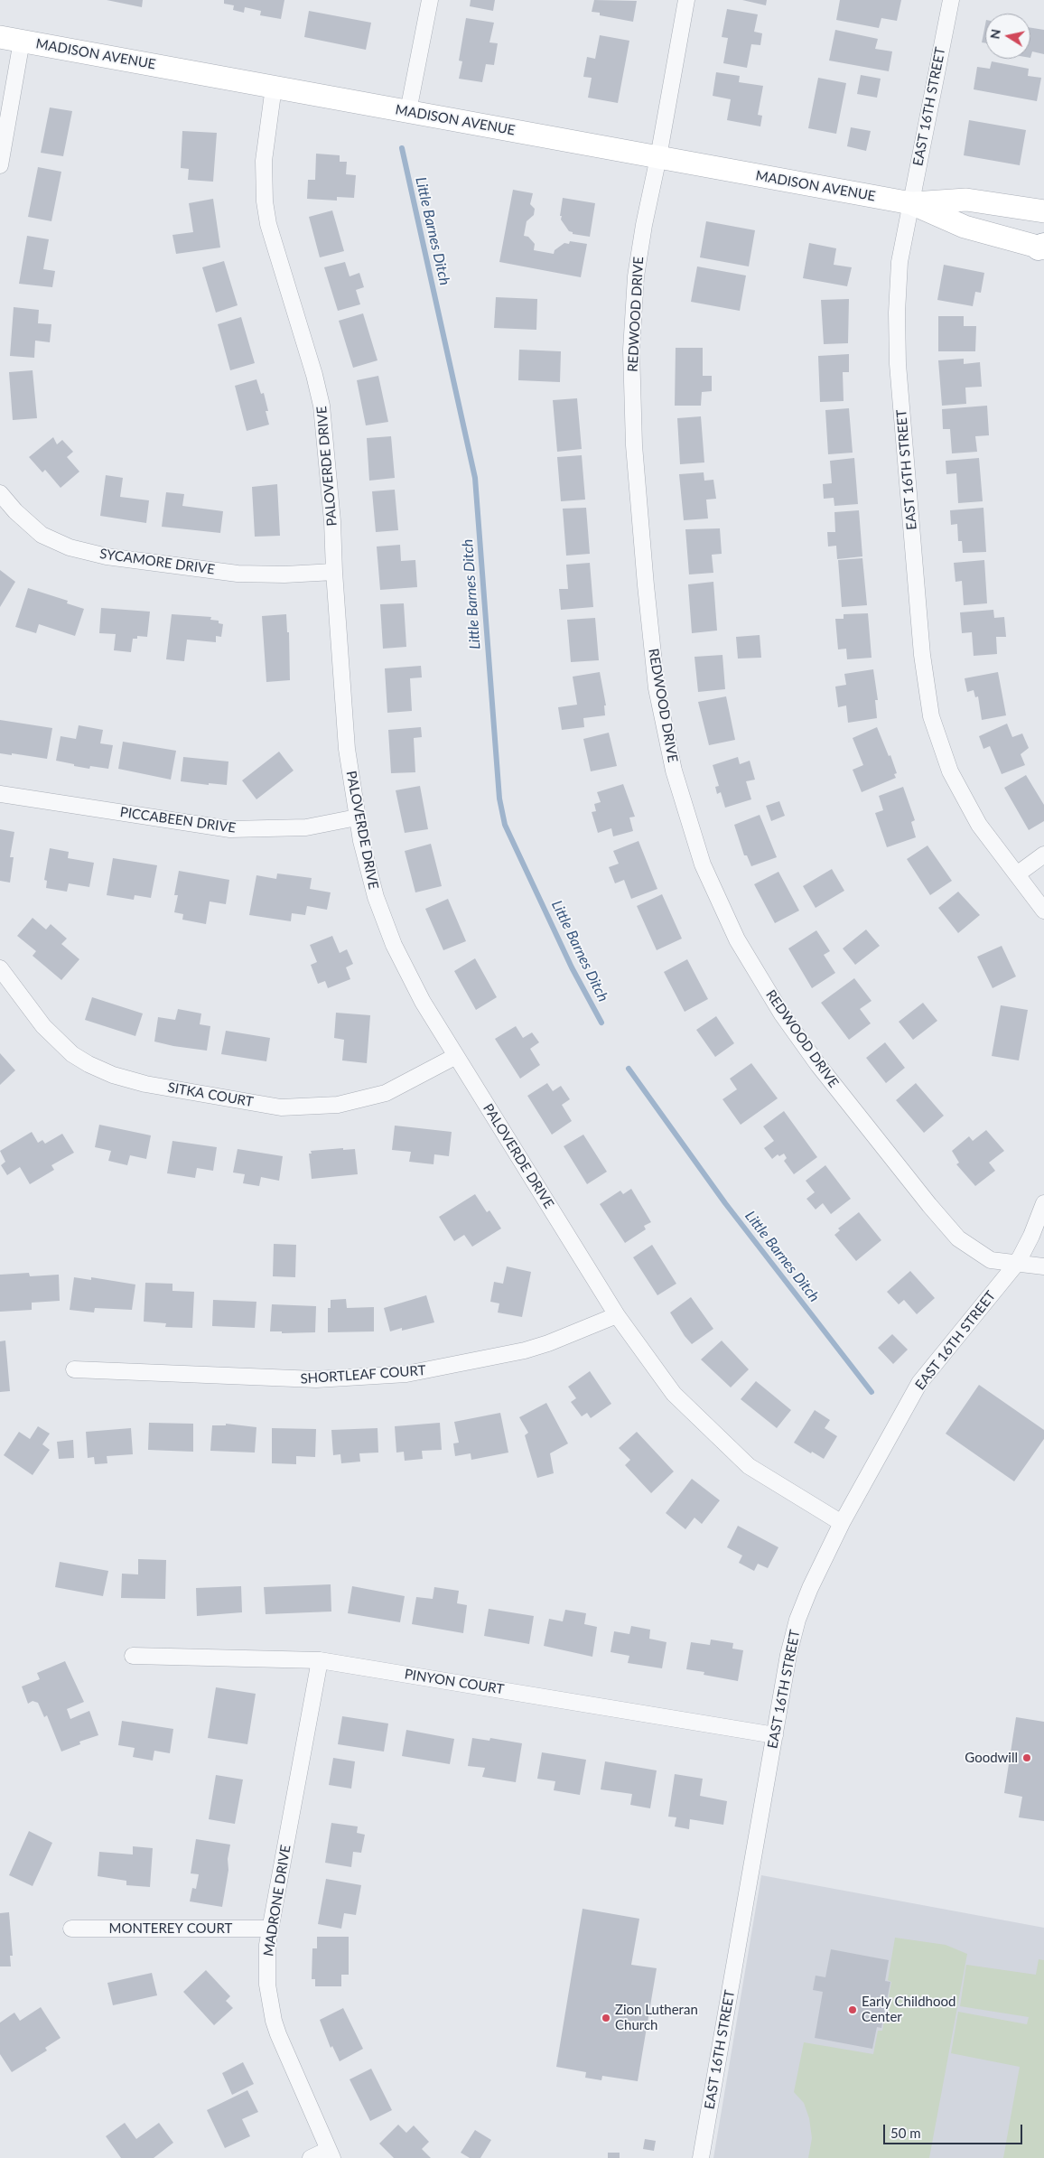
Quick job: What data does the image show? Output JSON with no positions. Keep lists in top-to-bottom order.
{
  "streets": {
    "main road": ["MADISON AVENUE"],
    "street": [
      "EAST 16TH STREET",
      "REDWOOD DRIVE",
      "PALOVERDE DRIVE",
      "SYCAMORE DRIVE",
      "PICCABEEN DRIVE",
      "SITKA COURT",
      "SHORTLEAF COURT",
      "PINYON COURT",
      "MADRONE DRIVE",
      "MONTEREY COURT"
    ]
  },
  "crossings": [
    ["MADISON AVENUE", "EAST 16TH STREET"],
    ["MADISON AVENUE", "REDWOOD DRIVE"],
    ["MADISON AVENUE", "PALOVERDE DRIVE"],
    ["EAST 16TH STREET", "REDWOOD DRIVE"],
    ["EAST 16TH STREET", "PALOVERDE DRIVE"],
    ["EAST 16TH STREET", "PINYON COURT"],
    ["PALOVERDE DRIVE", "SYCAMORE DRIVE"],
    ["PALOVERDE DRIVE", "PICCABEEN DRIVE"],
    ["PALOVERDE DRIVE", "SITKA COURT"],
    ["PALOVERDE DRIVE", "SHORTLEAF COURT"],
    ["PINYON COURT", "MADRONE DRIVE"],
    ["MADRONE DRIVE", "MONTEREY COURT"]
  ],
  "water": ["Little Barnes Ditch"],
  "places": ["Goodwill", "Early Childhood Center", "Zion Lutheran Church"],
  "scale_bar": "50 m",
  "north": "left"
}
